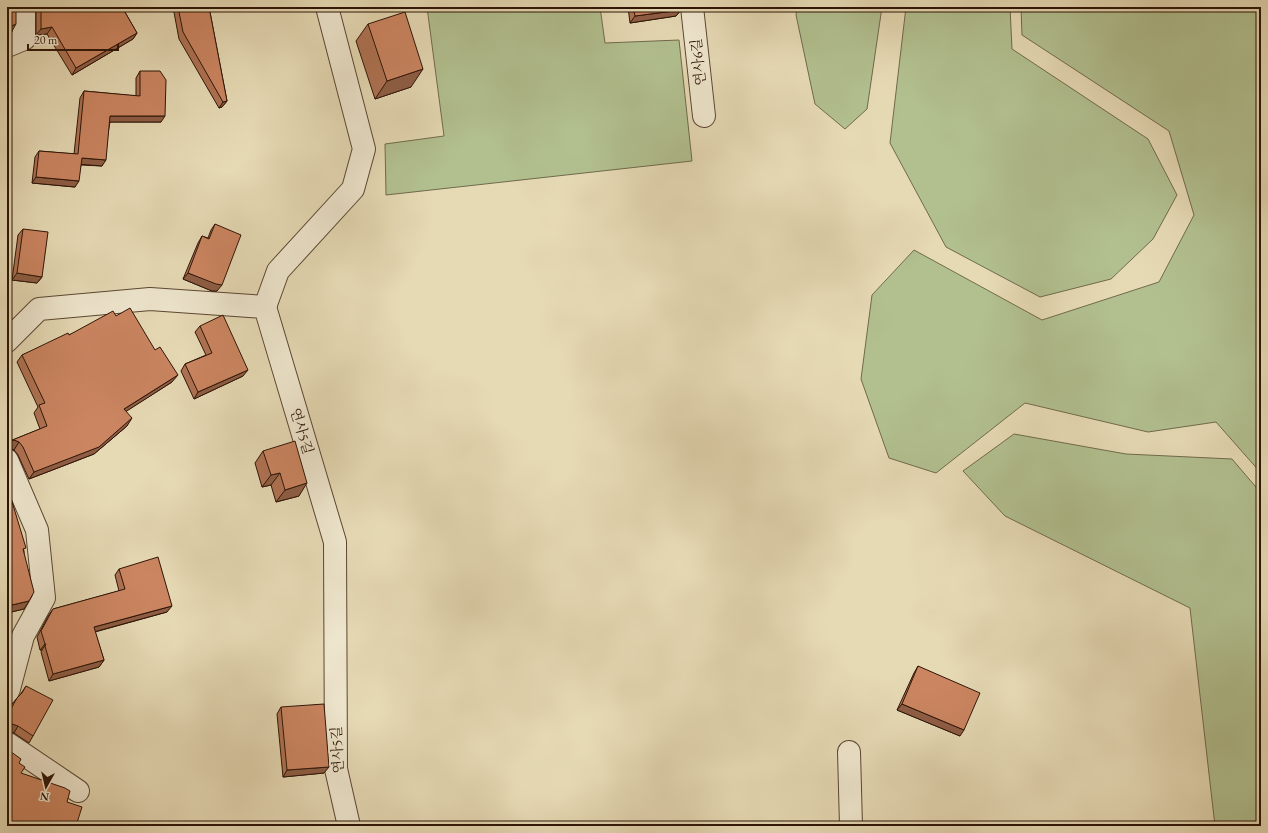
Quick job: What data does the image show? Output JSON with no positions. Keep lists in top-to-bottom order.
{
  "streets": {
    "lane": ["연사6길", "연사5길"]
  },
  "scale_bar": "20 m",
  "north": "bottom"
}
